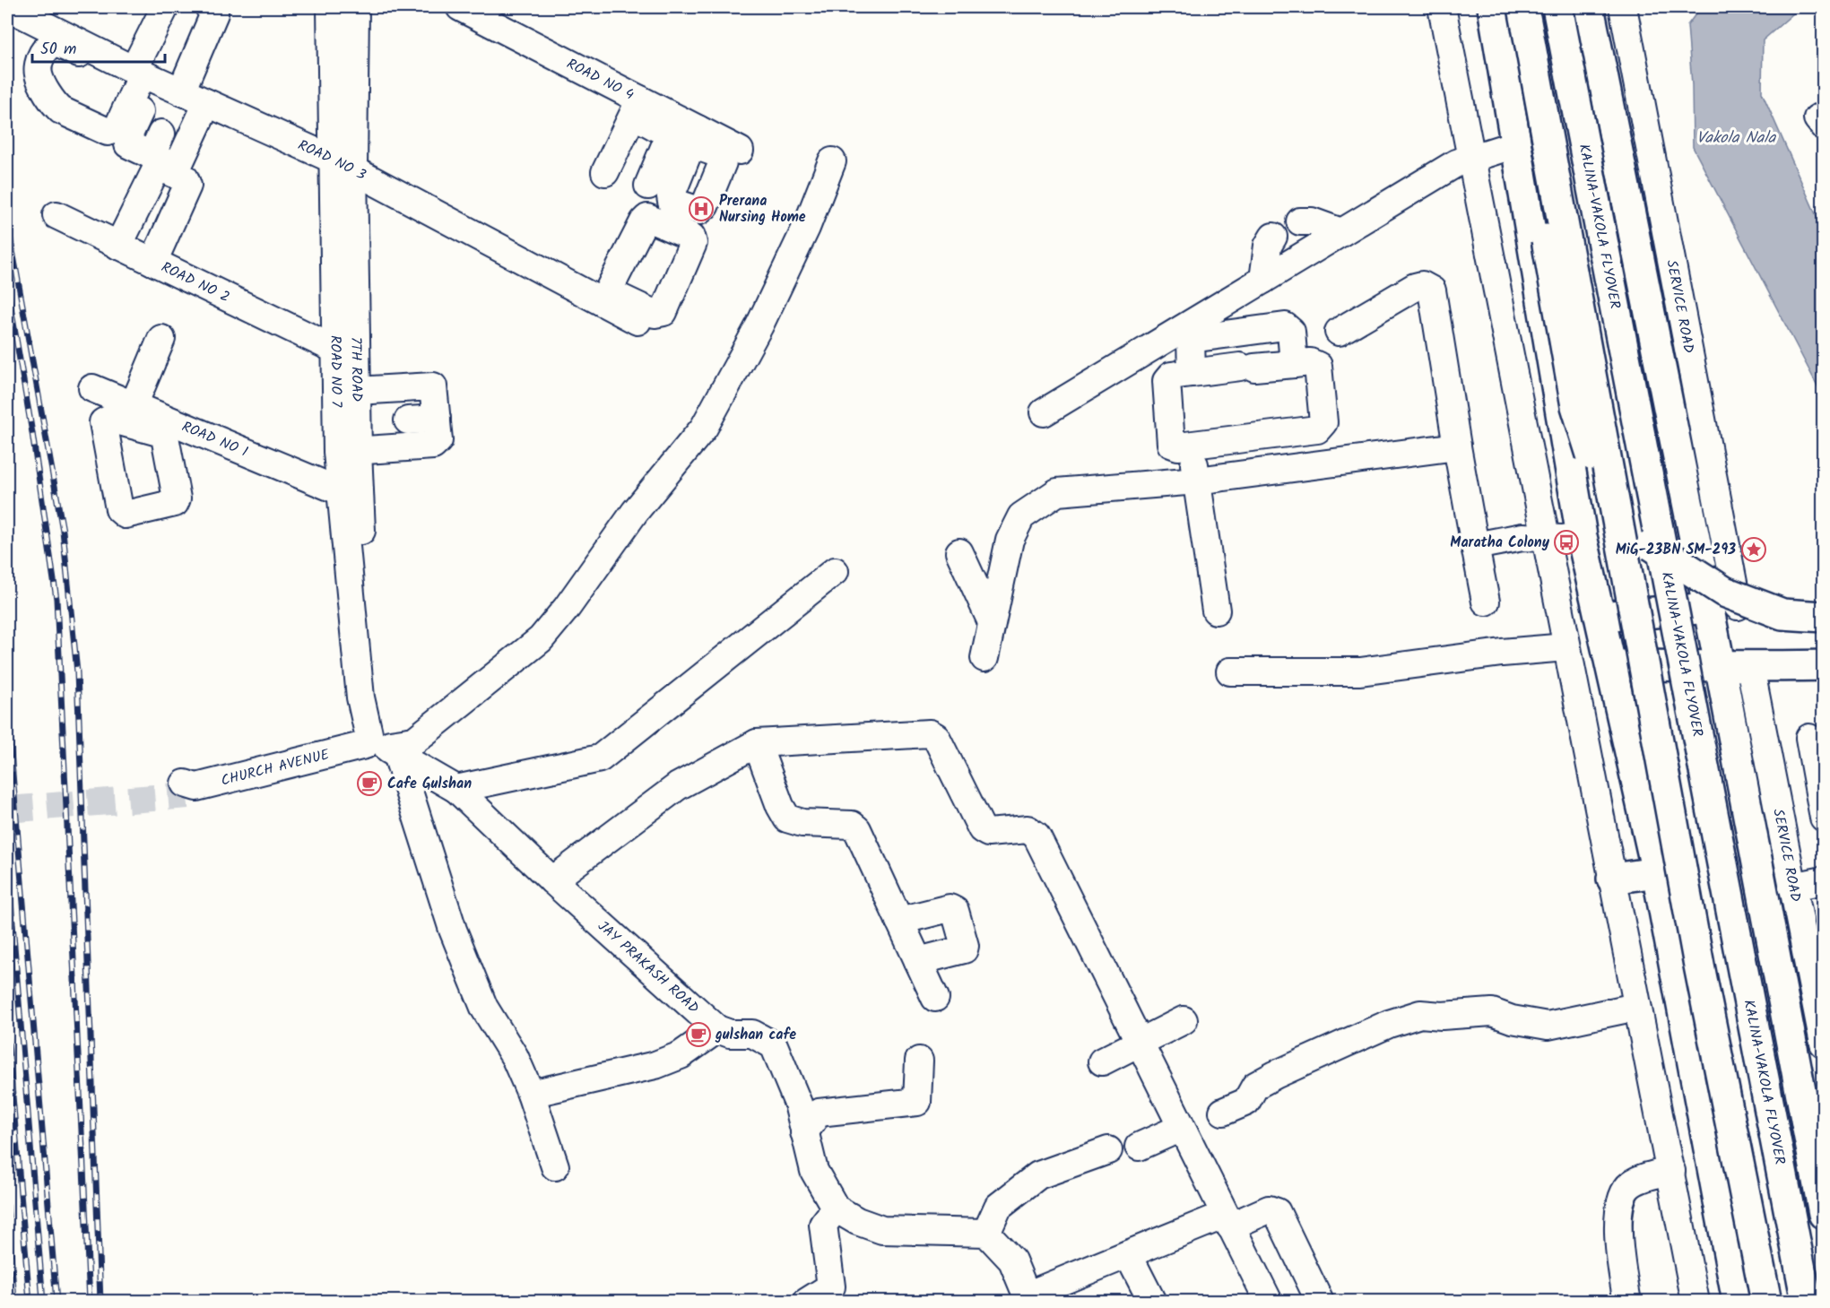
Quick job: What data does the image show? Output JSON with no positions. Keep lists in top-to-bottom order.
{
  "streets": {
    "highway": ["KALINA-VAKOLA FLYOVER"],
    "street": [
      "ROAD NO 4",
      "ROAD NO 3",
      "ROAD NO 2",
      "SERVICE ROAD",
      "ROAD NO 7",
      "ROAD NO 1",
      "CHURCH AVENUE",
      "JAY PRAKASH ROAD"
    ]
  },
  "crossings": [
    ["ROAD NO 3", "ROAD NO 7"],
    ["ROAD NO 2", "ROAD NO 7"],
    ["ROAD NO 7", "ROAD NO 1"],
    ["ROAD NO 7", "CHURCH AVENUE"],
    ["ROAD NO 7", "JAY PRAKASH ROAD"],
    ["CHURCH AVENUE", "JAY PRAKASH ROAD"]
  ],
  "water": ["Vakola Nala"],
  "places": {
    "hospital": ["Prerana Nursing Home"],
    "bus stop": ["Maratha Colony"],
    "place": ["MiG-23BN SM-293"],
    "cafe": ["Cafe Gulshan", "gulshan cafe"]
  },
  "scale_bar": "50 m"
}
